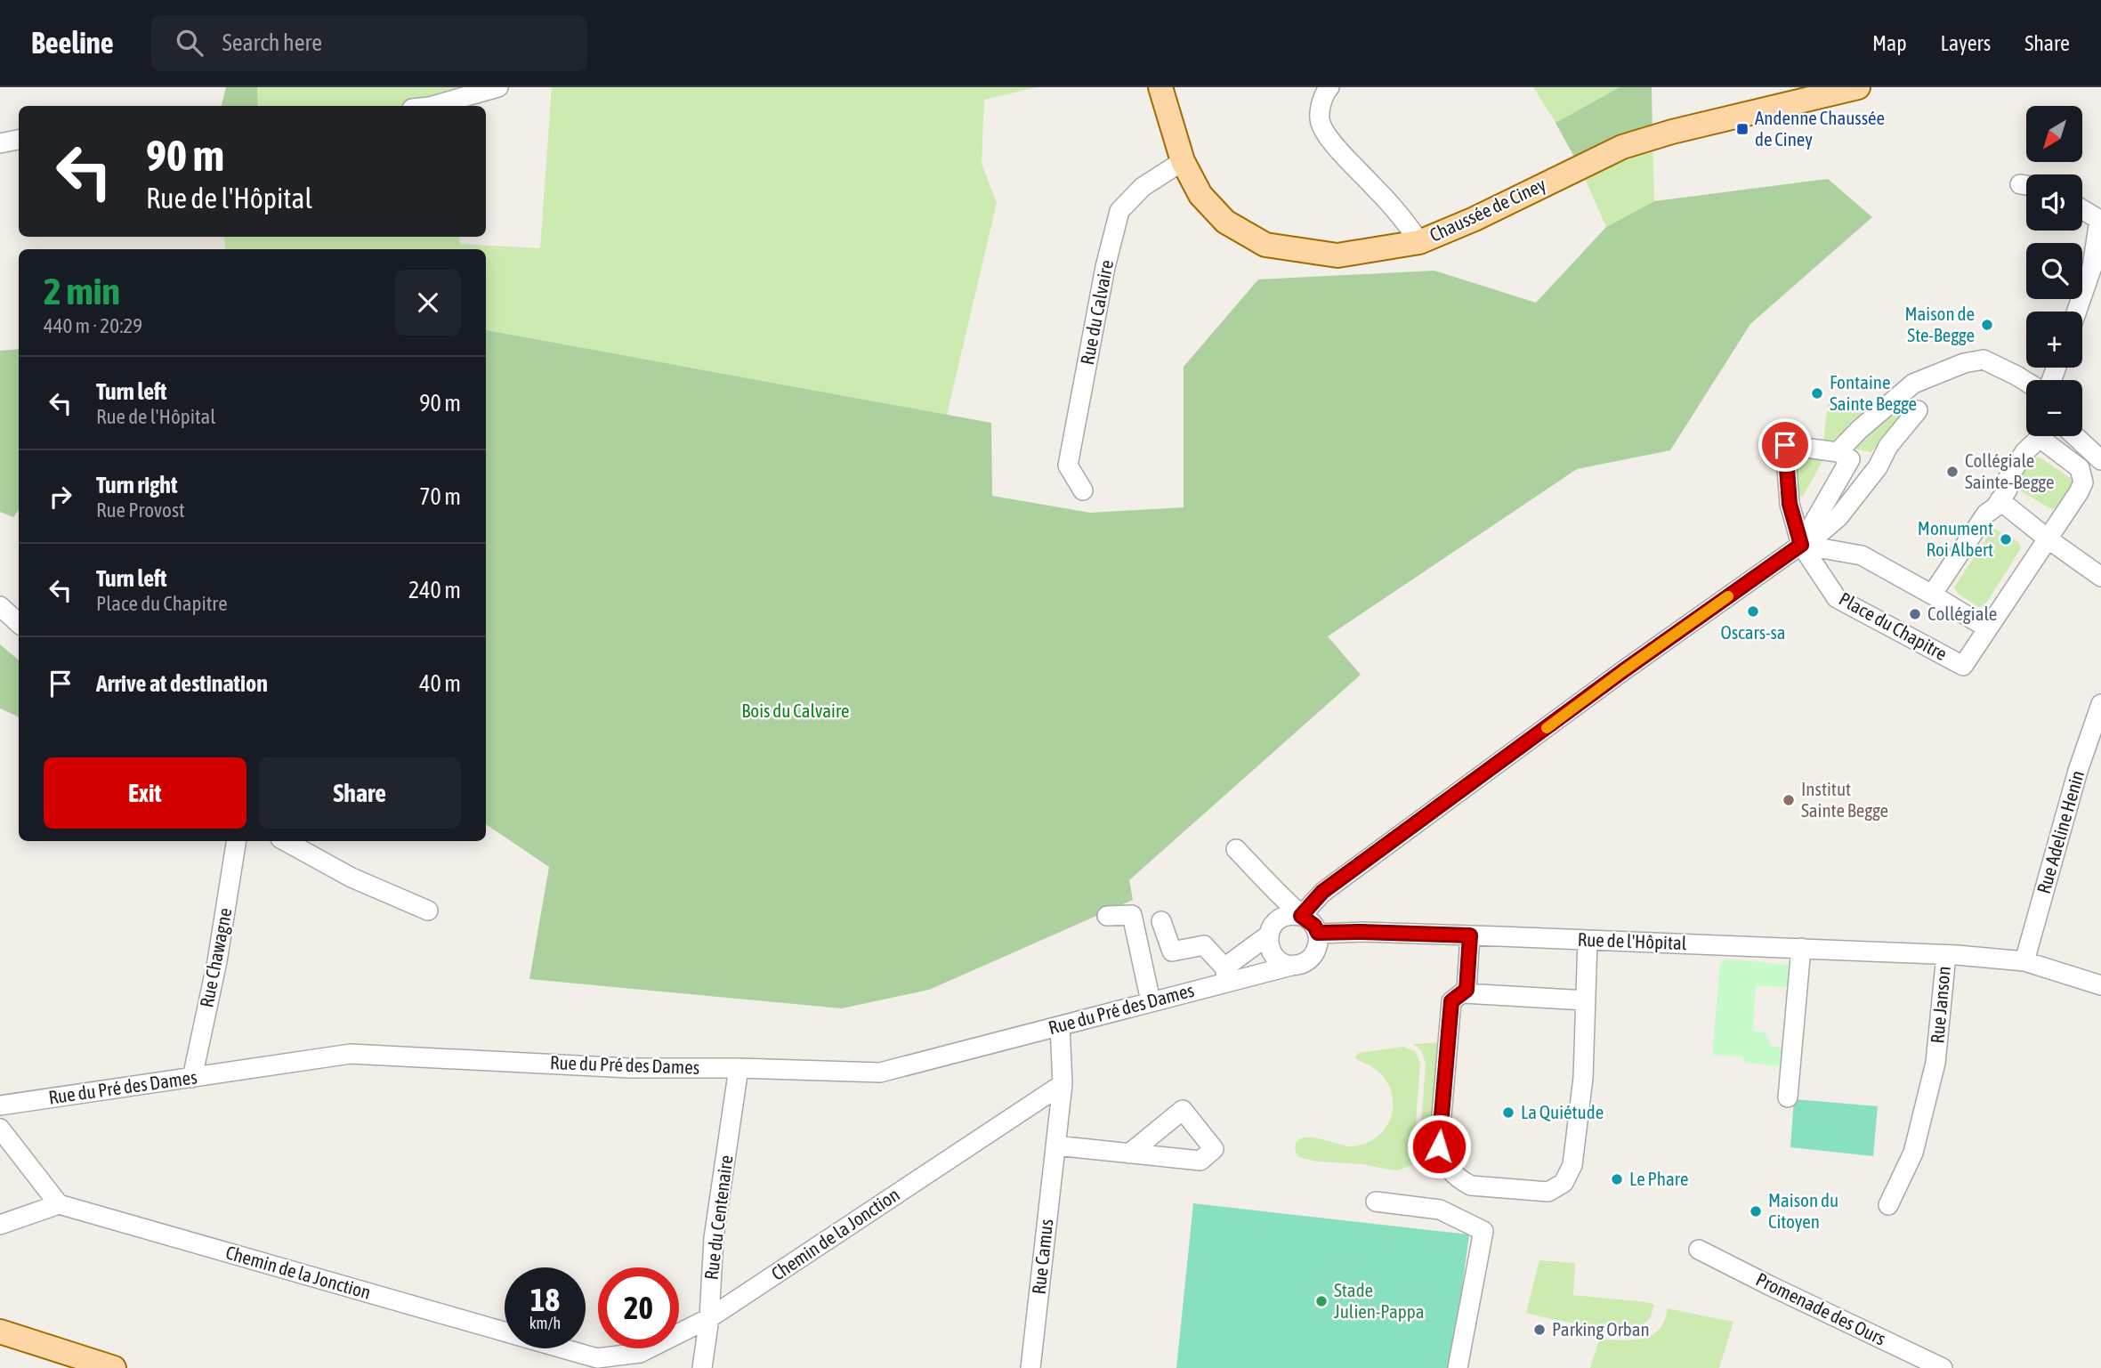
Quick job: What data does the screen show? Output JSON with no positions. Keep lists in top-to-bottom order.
{
  "streets": {
    "main road": ["Chaussée de Ciney"],
    "street": [
      "Rue du Calvaire",
      "Place du Chapitre",
      "Rue Adeline Henin",
      "Rue de l'Hôpital",
      "Rue Chawagne",
      "Rue Janson",
      "Rue du Pré des Dames",
      "Rue du Centenaire",
      "Chemin de la Jonction",
      "Rue Camus",
      "Promenade des Ours"
    ]
  },
  "crossings": [
    ["Chaussée de Ciney", "Rue du Calvaire"],
    ["Rue Adeline Henin", "Rue Janson"],
    ["Rue de l'Hôpital", "Rue Janson"],
    ["Rue de l'Hôpital", "Rue du Pré des Dames"],
    ["Rue Chawagne", "Rue du Pré des Dames"],
    ["Rue du Pré des Dames", "Rue du Centenaire"],
    ["Rue du Pré des Dames", "Rue Camus"],
    ["Rue du Centenaire", "Chemin de la Jonction"],
    ["Chemin de la Jonction", "Rue Camus"]
  ],
  "parks": ["Bois du Calvaire"],
  "places": {
    "transit": ["Andenne Chaussée de Ciney"],
    "other": [
      "Maison de Ste-Begge",
      "Fontaine Sainte Begge",
      "Collégiale Sainte-Begge",
      "Monument Roi Albert",
      "Oscars-sa",
      "Collégiale",
      "Institut Sainte Begge",
      "La Quiétude",
      "Le Phare",
      "Maison du Citoyen",
      "Stade Julien-Pappa",
      "Parking Orban"
    ]
  },
  "north": "bottom left",
  "page": {
    "header": "Beeline",
    "search": "Search here",
    "nav": ["Map", "Layers", "Share"],
    "map_buttons": ["+", "−"],
    "turn": ["90 m", "Rue de l'Hôpital"],
    "heading": ["2 min", "440 m · 20:29"],
    "list": [
      {
        "name": "Turn left",
        "note": "Rue de l'Hôpital",
        "value": "90 m"
      },
      {
        "name": "Turn right",
        "note": "Rue Provost",
        "value": "70 m"
      },
      {
        "name": "Turn left",
        "note": "Place du Chapitre",
        "value": "240 m"
      },
      {
        "name": "Arrive at destination",
        "value": "40 m"
      }
    ],
    "buttons": ["Exit", "Share"],
    "speed": "18 km/h",
    "limit": "20"
  }
}
